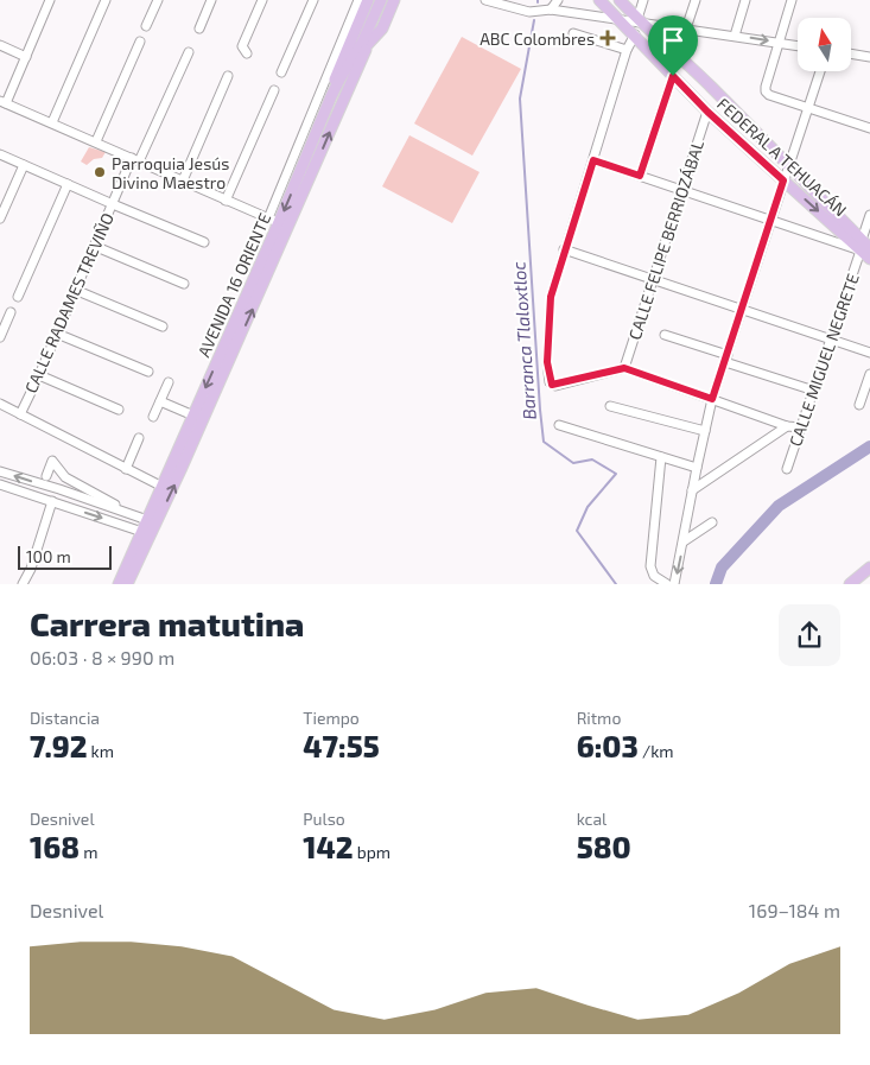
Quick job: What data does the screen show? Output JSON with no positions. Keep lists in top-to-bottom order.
{
  "streets": {
    "main road": ["FEDERAL A TEHUACÁN", "AVENIDA 16 ORIENTE"],
    "street": ["CALLE FELIPE BERRIOZÁBAL", "CALLE RADAMES TREVIÑO", "CALLE MIGUEL NEGRETE"]
  },
  "crossings": [
    ["FEDERAL A TEHUACÁN", "CALLE FELIPE BERRIOZÁBAL"],
    ["FEDERAL A TEHUACÁN", "CALLE MIGUEL NEGRETE"]
  ],
  "water": ["Barranca Tlaloxtloc"],
  "places": {
    "health": ["ABC Colombres"],
    "other": ["Parroquia Jesús Divino Maestro"]
  },
  "scale_bar": "100 m",
  "north": "top",
  "page": {
    "scale": "100 m",
    "heading": ["Carrera matutina", "06:03 · 8 × 990 m"],
    "stats": [
      ["Distancia", "7.92 km"],
      ["Tiempo", "47:55"],
      ["Ritmo", "6:03 /km"],
      ["Desnivel", "168 m"],
      ["Pulso", "142 bpm"],
      ["kcal", "580"]
    ],
    "chart": ["Desnivel", "169–184 m"]
  }
}
